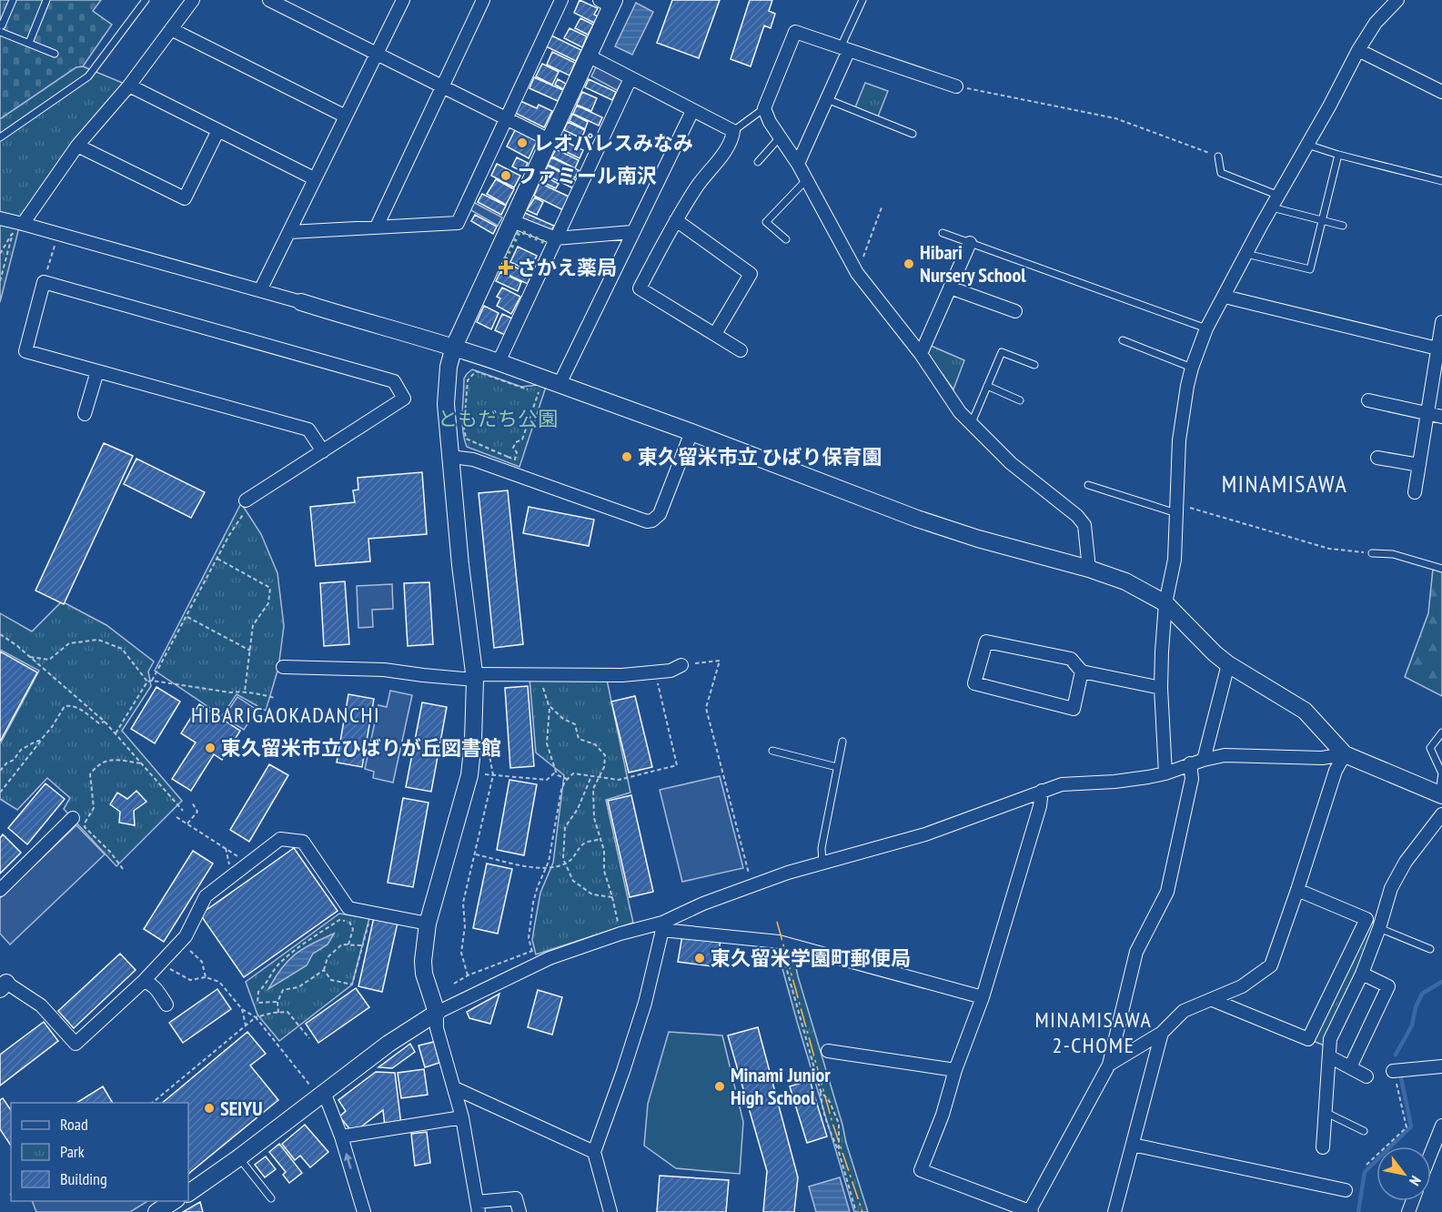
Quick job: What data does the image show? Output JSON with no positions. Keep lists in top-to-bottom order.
{
  "districts": ["MINAMISAWA", "HIBARIGAOKADANCHI", "MINAMISAWA 2-CHOME"],
  "parks": ["ともだち公園"],
  "places": {
    "other": [
      "レオパレスみなみ",
      "ファミール南沢",
      "Hibari Nursery School",
      "東久留米市立 ひばり保育園",
      "東久留米市立ひばりが丘図書館",
      "東久留米学園町郵便局",
      "Minami Junior High School",
      "SEIYU"
    ],
    "health": ["さかえ薬局"]
  },
  "legend": ["Road", "Park", "Building"],
  "north": "bottom right"
}
